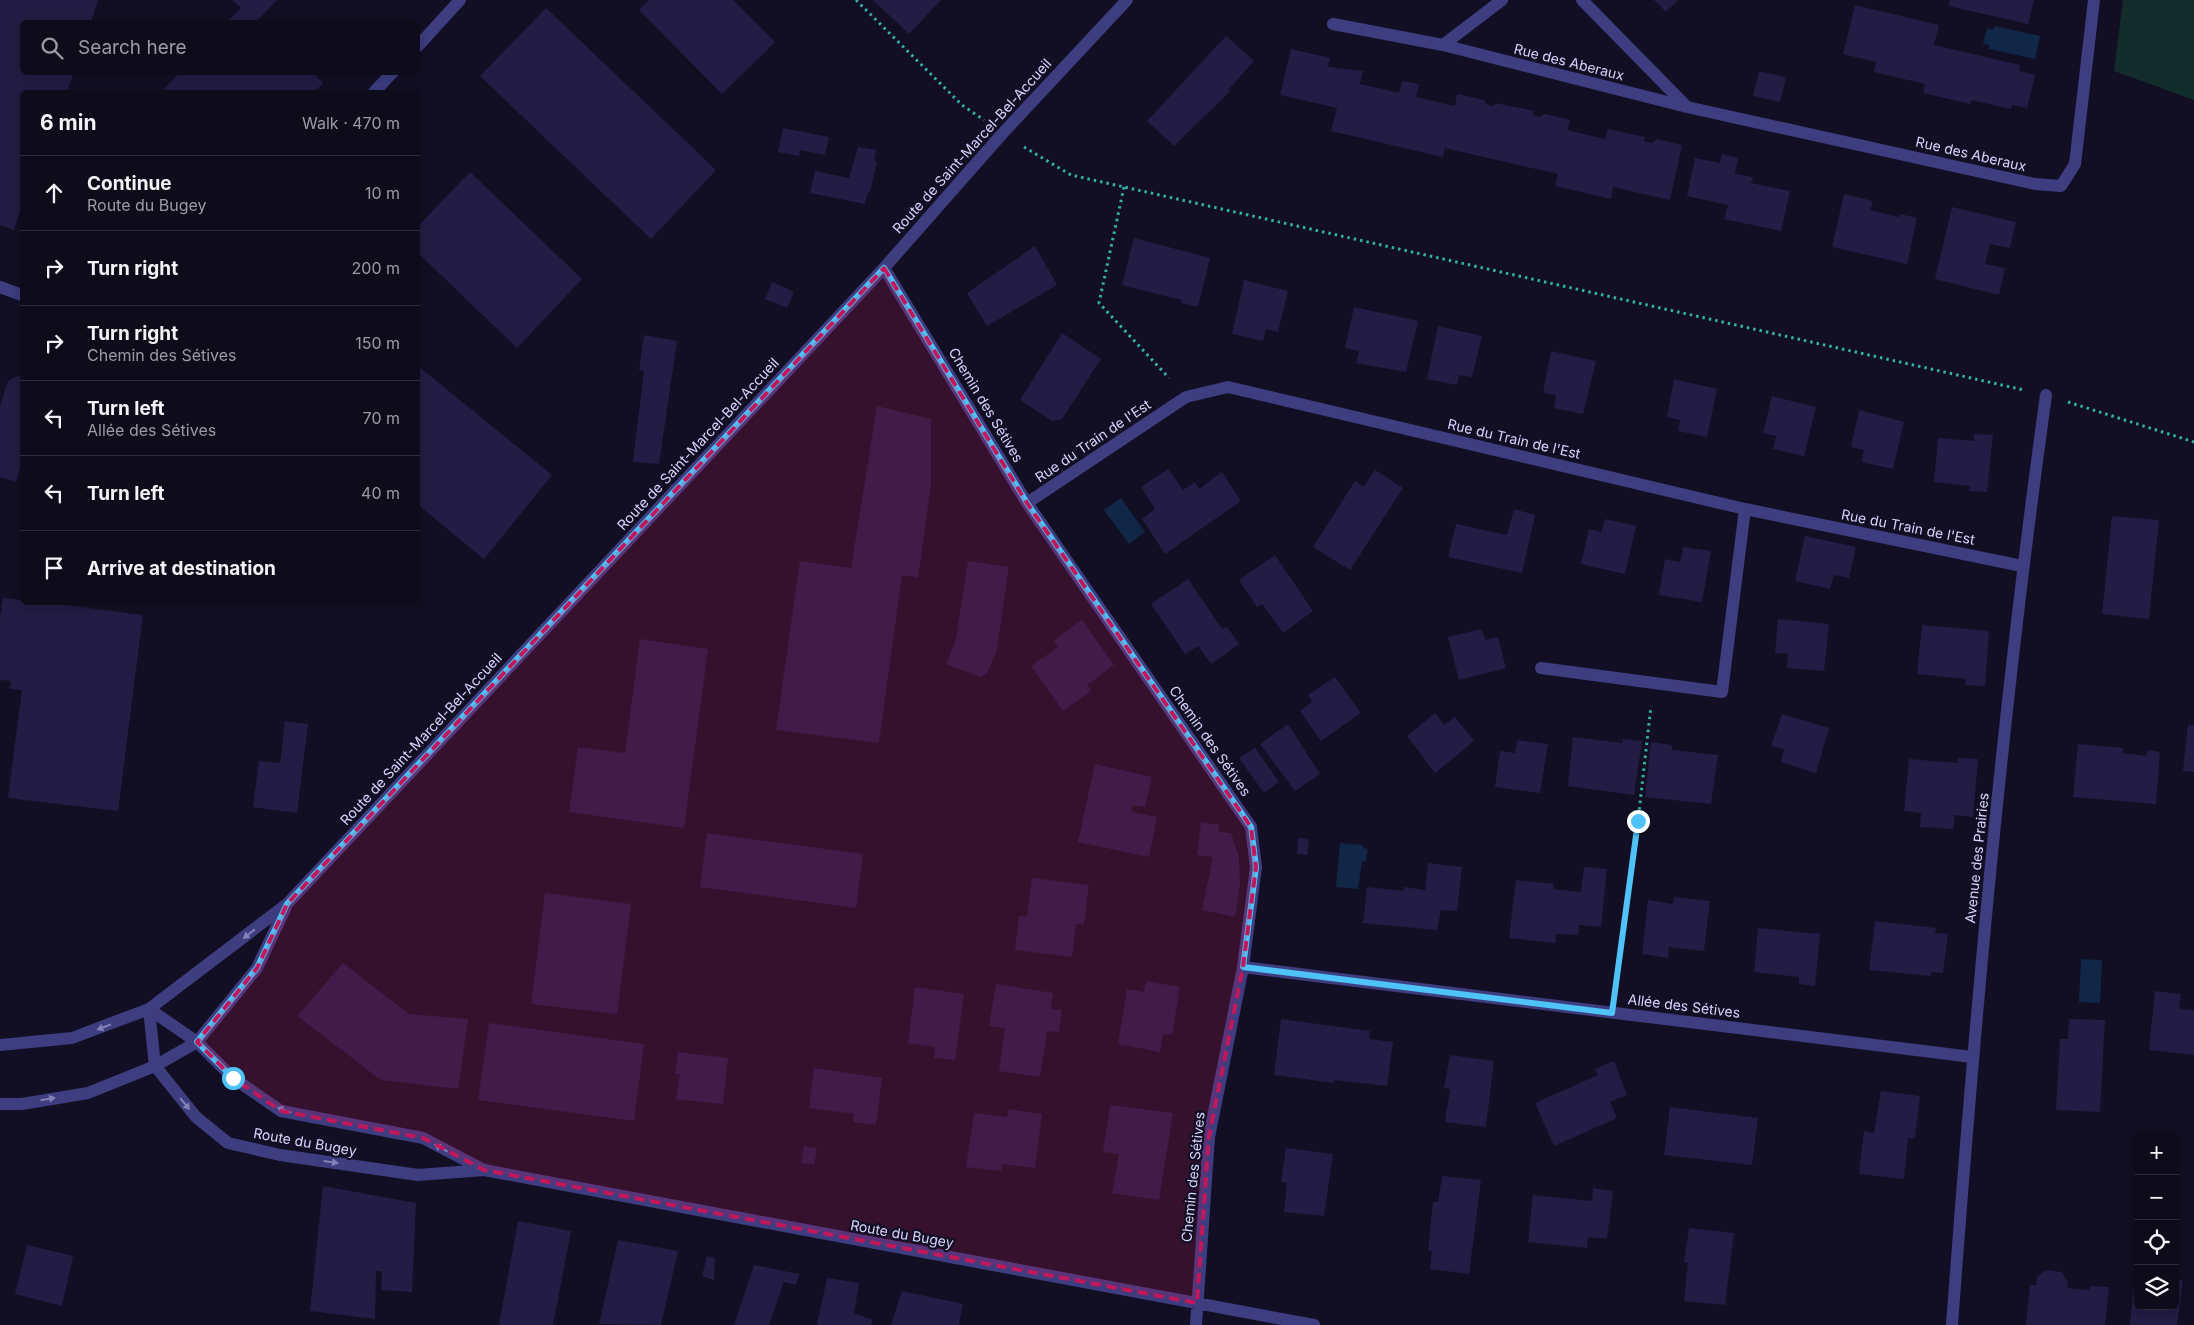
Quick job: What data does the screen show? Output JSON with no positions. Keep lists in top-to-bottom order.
{
  "streets": {
    "street": [
      "Rue des Aberaux",
      "Route de Saint-Marcel-Bel-Accueil",
      "Chemin des Sétives",
      "Rue du Train de l'Est",
      "Avenue des Prairies",
      "Allée des Sétives",
      "Route du Bugey"
    ]
  },
  "crossings": [
    ["Route de Saint-Marcel-Bel-Accueil", "Chemin des Sétives"],
    ["Route de Saint-Marcel-Bel-Accueil", "Route du Bugey"],
    ["Chemin des Sétives", "Rue du Train de l'Est"],
    ["Chemin des Sétives", "Allée des Sétives"],
    ["Chemin des Sétives", "Route du Bugey"],
    ["Rue du Train de l'Est", "Avenue des Prairies"],
    ["Avenue des Prairies", "Allée des Sétives"]
  ],
  "page": {
    "search": "Search here",
    "heading": ["6 min", "Walk · 470 m"],
    "list": [
      ["Continue", "Route du Bugey", "10 m"],
      ["Turn right", "200 m"],
      ["Turn right", "Chemin des Sétives", "150 m"],
      ["Turn left", "Allée des Sétives", "70 m"],
      ["Turn left", "40 m"],
      "Arrive at destination"
    ],
    "map_buttons": ["+", "−"]
  }
}
